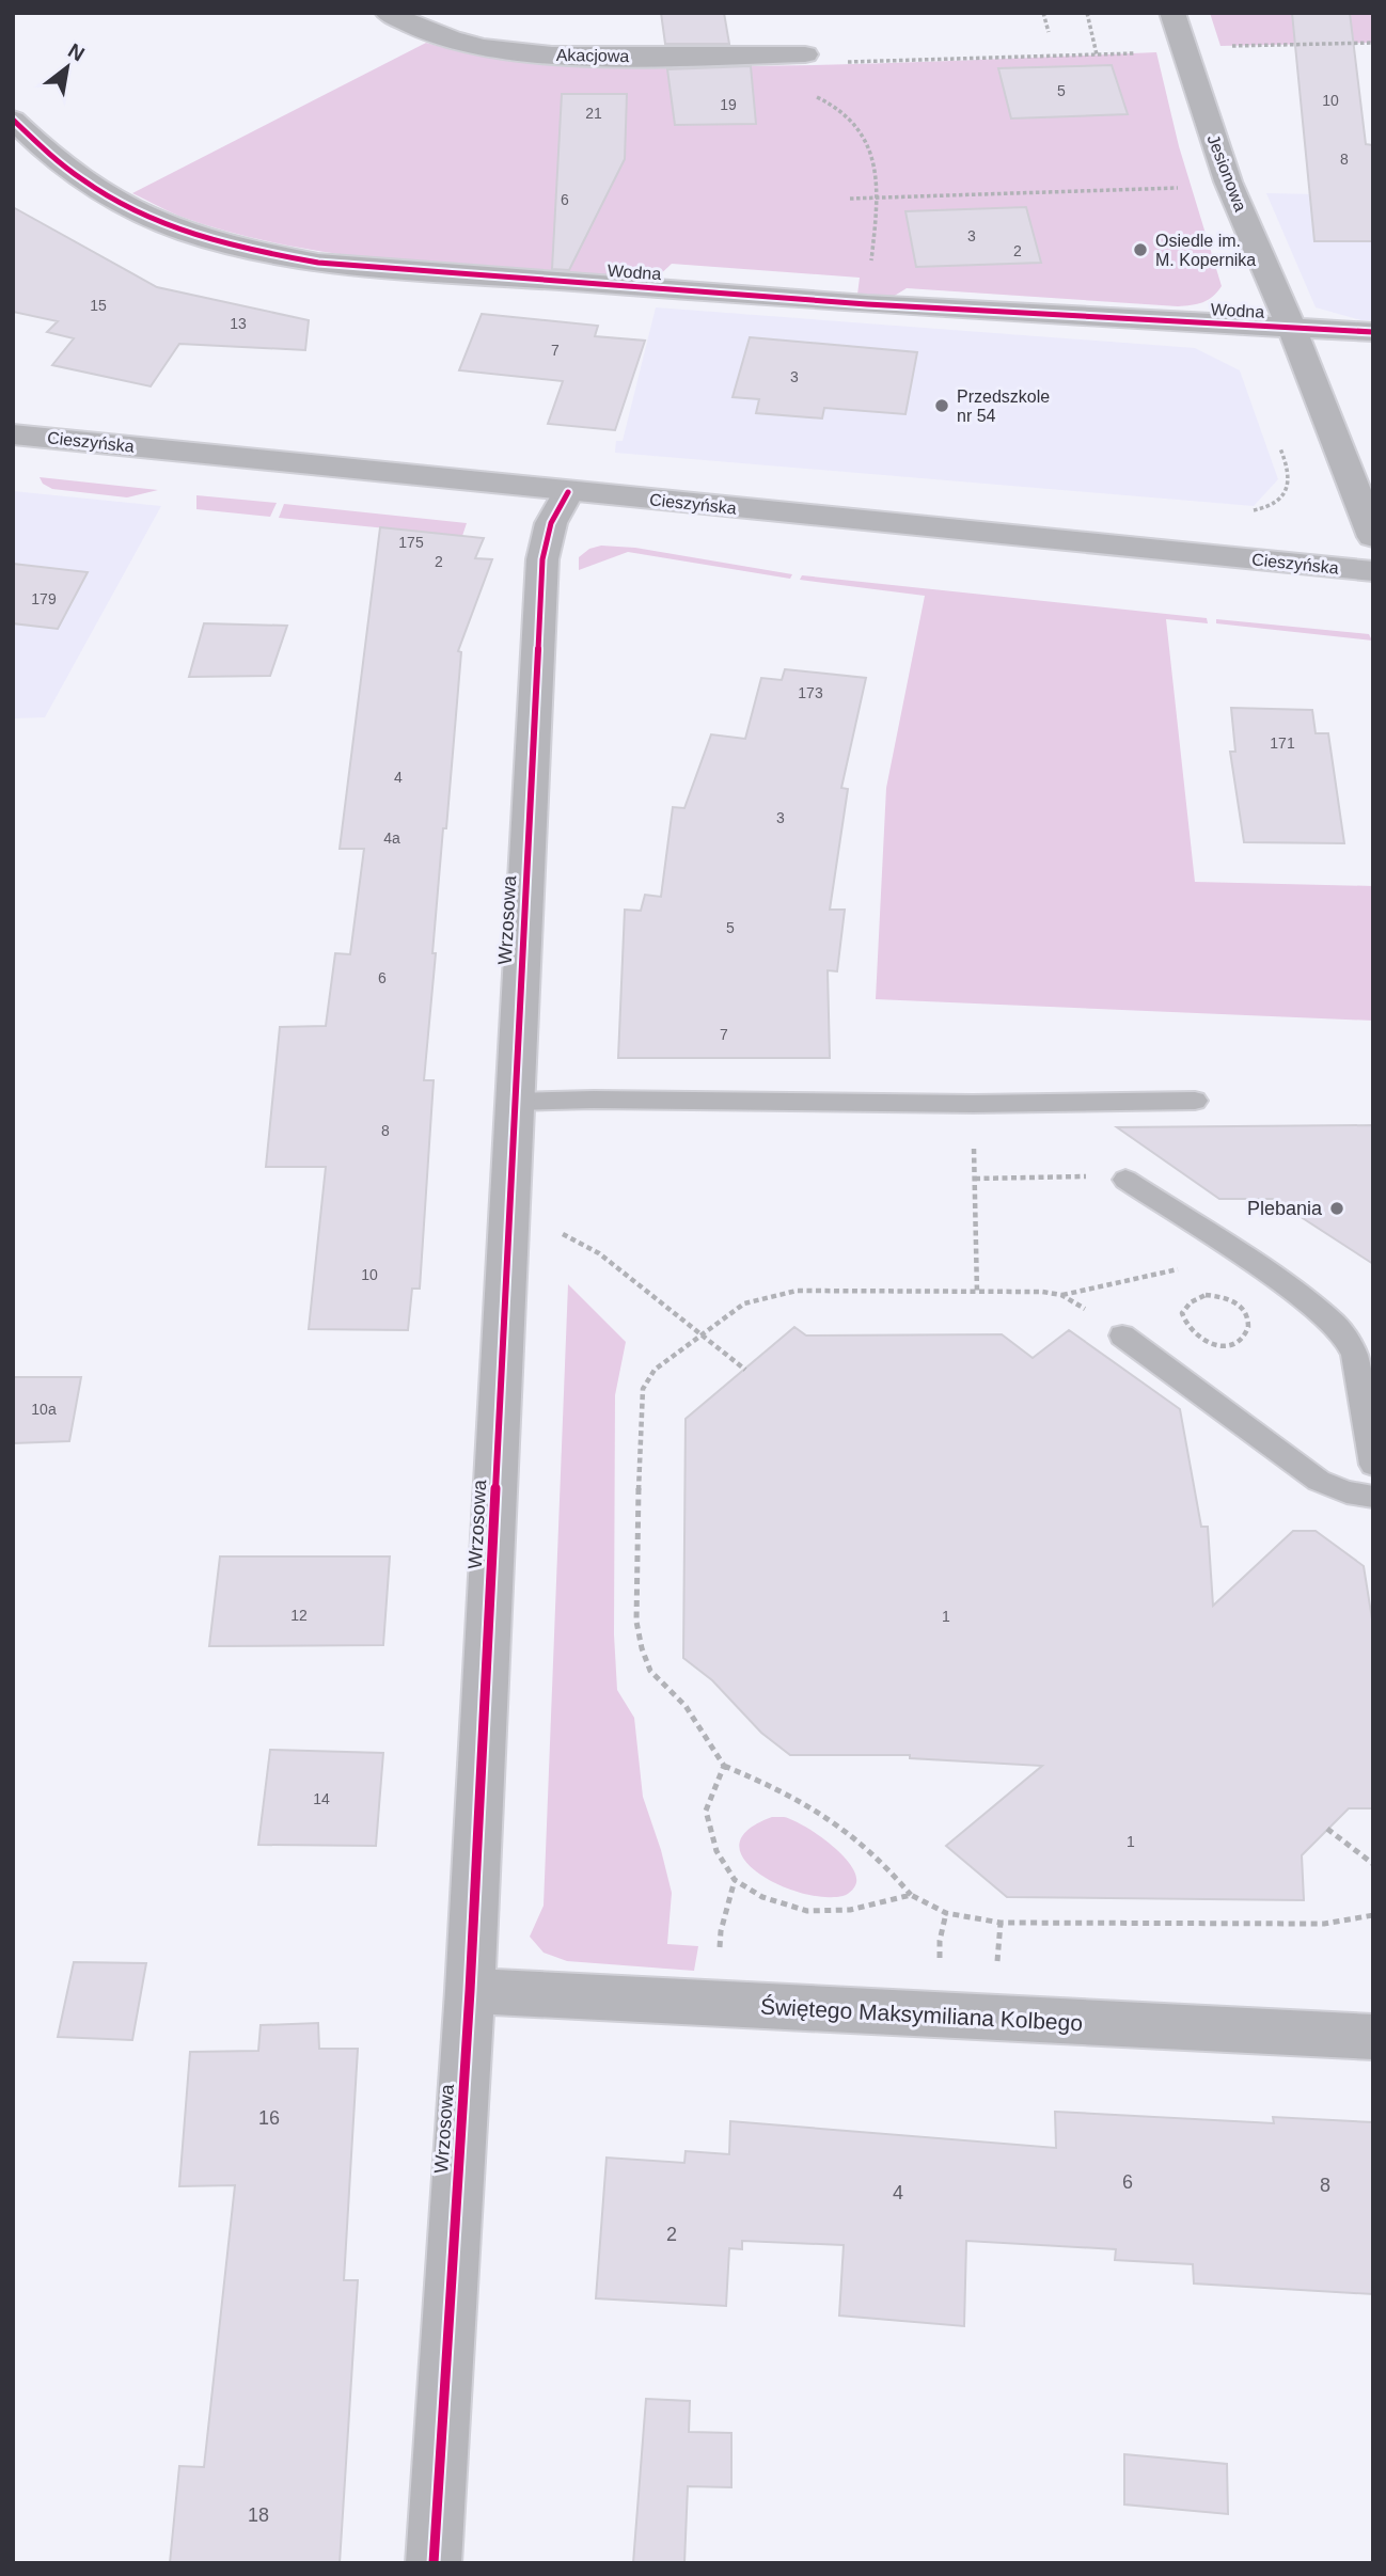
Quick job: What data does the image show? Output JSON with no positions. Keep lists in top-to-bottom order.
{
  "streets": {
    "street": [
      "Akacjowa",
      "Jesionowa",
      "Wodna",
      "Cieszyńska",
      "Wrzosowa",
      "Świętego Maksymiliana Kolbego"
    ]
  },
  "crossings": [
    ["Jesionowa", "Wodna"],
    ["Cieszyńska", "Wrzosowa"],
    ["Wrzosowa", "Świętego Maksymiliana Kolbego"]
  ],
  "places": ["Osiedle im. M. Kopernika", "Przedszkole nr 54", "Plebania"],
  "house_numbers": [
    "5",
    "10",
    "19",
    "21",
    "8",
    "6",
    "3",
    "2",
    "15",
    "13",
    "7",
    "3",
    "175",
    "2",
    "179",
    "173",
    "171",
    "4",
    "3",
    "4a",
    "5",
    "6",
    "7",
    "8",
    "10",
    "10a",
    "12",
    "1",
    "14",
    "1",
    "16",
    "6",
    "8",
    "4",
    "2",
    "18"
  ],
  "north": "top right"
}
